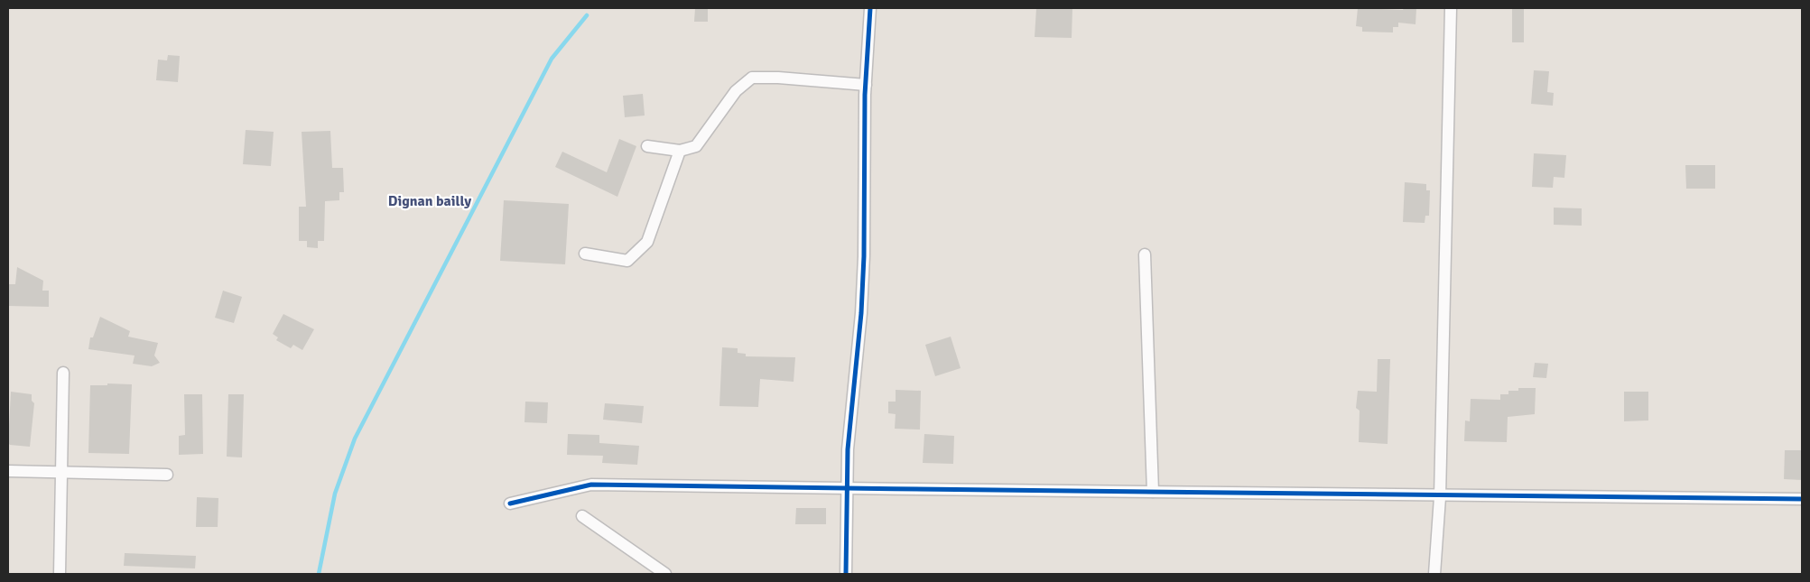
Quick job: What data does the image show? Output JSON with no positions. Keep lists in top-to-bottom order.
{
  "districts": ["Dignan bailly"]
}
